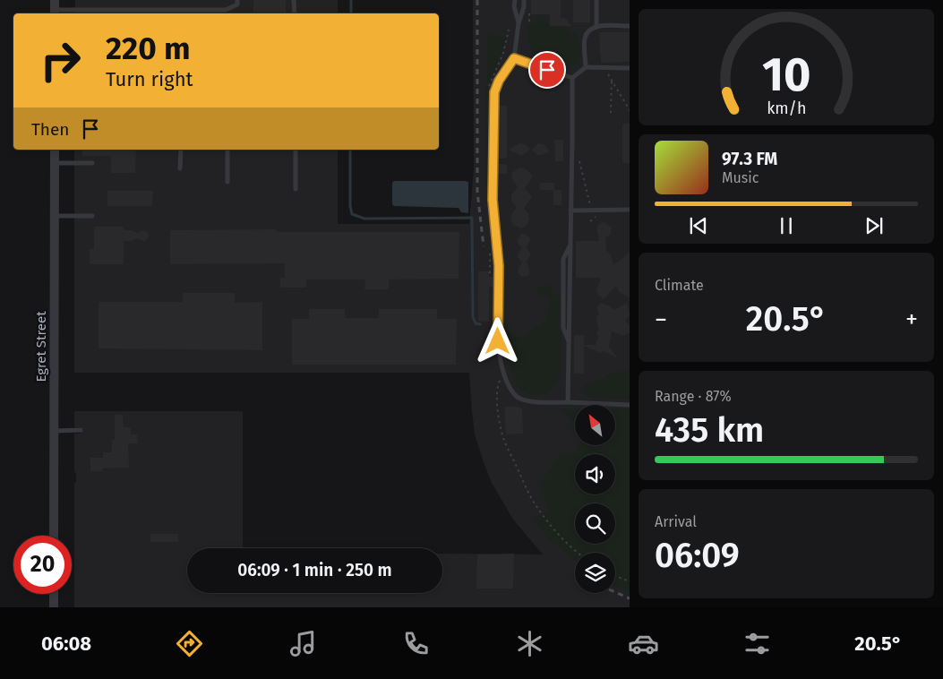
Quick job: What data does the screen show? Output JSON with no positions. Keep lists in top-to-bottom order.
{
  "streets": {
    "street": ["Egret Street"]
  },
  "north": "top left",
  "page": {
    "turn": ["220 m", "Turn right"],
    "then": "Then",
    "song": ["97.3 FM", "Music"],
    "tile": [
      "Climate",
      ["Range · 87%", "435 km"],
      ["Arrival", "06:09"]
    ],
    "heat": ["−", "20.5°", "+"],
    "limit": "20",
    "trip": "06:09 · 1 min · 250 m",
    "tabs": ["06:08", "20.5°"],
    "gauge": ["10", "km/h"]
  }
}
